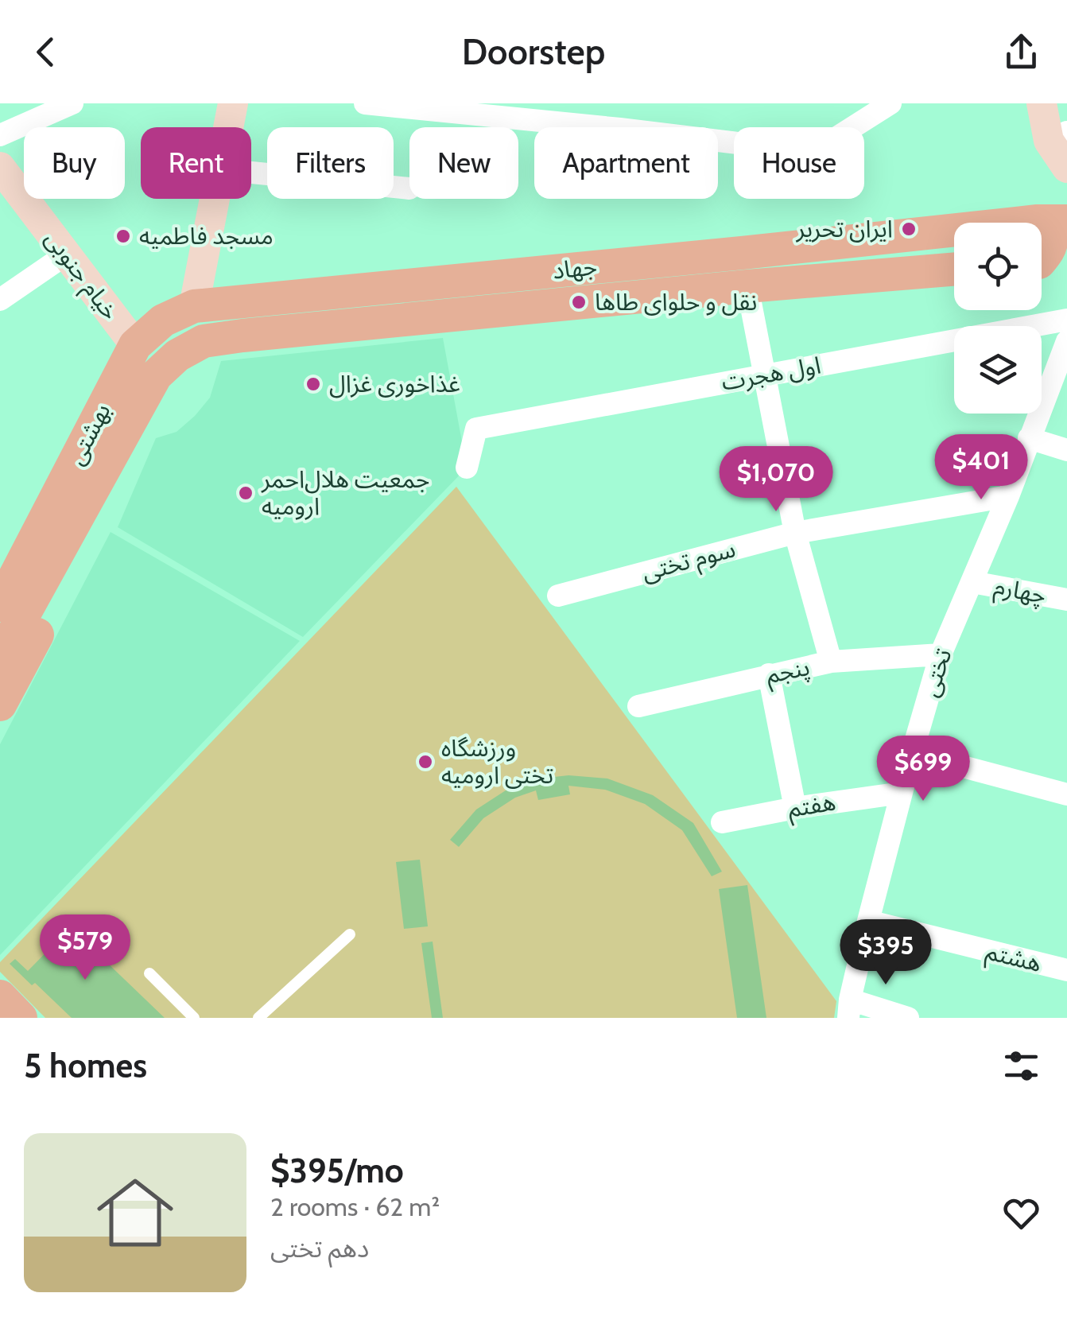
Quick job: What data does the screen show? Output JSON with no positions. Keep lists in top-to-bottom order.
{
  "streets": {
    "main road": ["جهاد", "خیام جنوبی", "بهشتی"],
    "street": [
      "اول هجرت",
      "سوم تختی",
      "چهارم",
      "پنجم",
      "تختی",
      "هفتم",
      "هشتم"
    ]
  },
  "crossings": [
    ["جهاد", "خیام جنوبی"],
    ["جهاد", "بهشتی"],
    ["سوم تختی", "تختی"],
    ["چهارم", "تختی"],
    ["پنجم", "تختی"],
    ["تختی", "هفتم"],
    ["تختی", "هشتم"]
  ],
  "places": [
    "ایران تحریر",
    "مسجد فاطمیه",
    "نقل و حلوای طاها",
    "غذاخوری غزال",
    "جمعیت هلال‌احمر ارومیه",
    "ورزشگاه تختی ارومیه"
  ],
  "page": {
    "header": "Doorstep",
    "chip": [
      "Buy",
      "Rent",
      "Filters",
      "New",
      "Apartment",
      "House"
    ],
    "price": [
      "$401",
      "$1,070",
      "$699",
      "$579",
      "$395"
    ],
    "heading": "5 homes",
    "list": [
      {
        "name": "$395/mo",
        "note": "2 rooms · 62 m² · دهم تختی"
      }
    ]
  }
}
